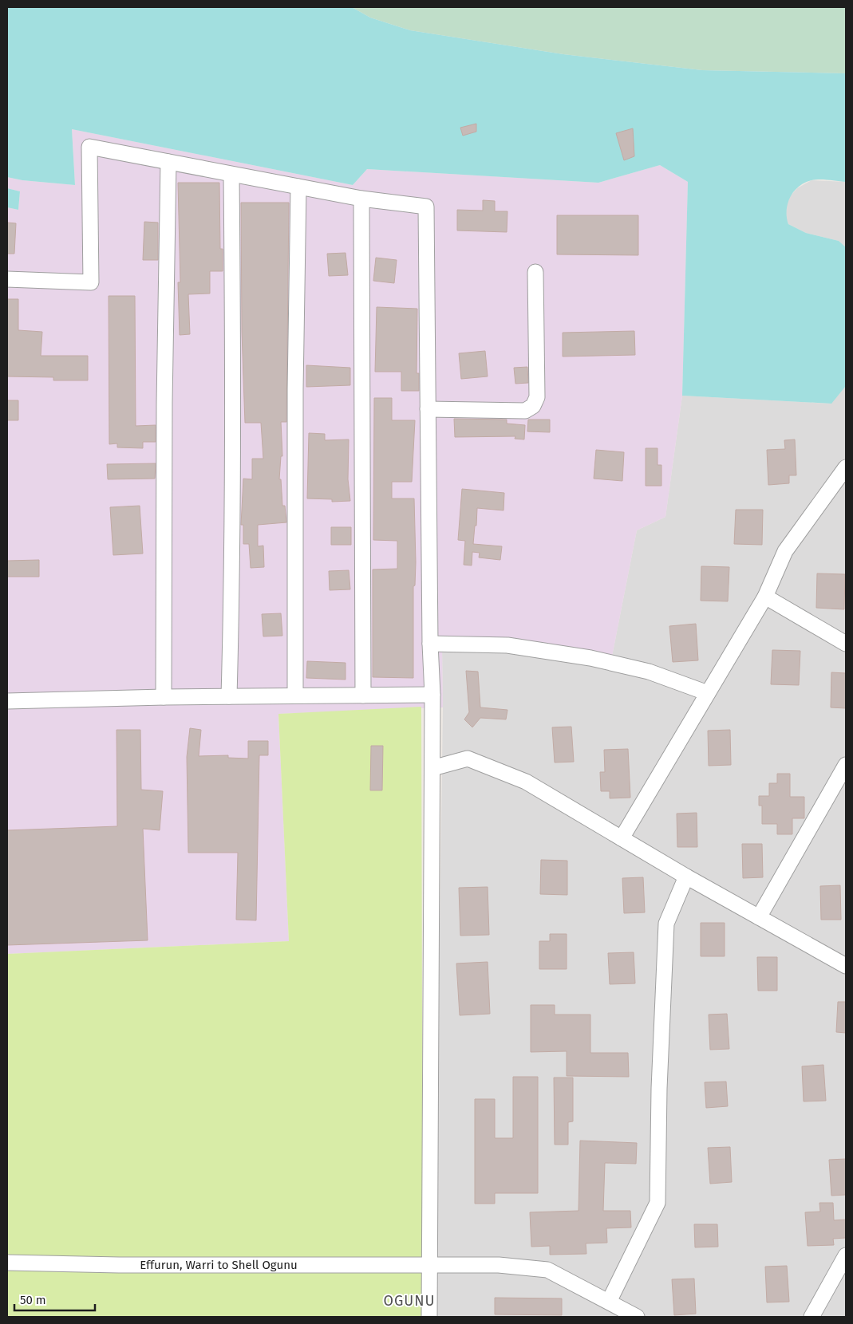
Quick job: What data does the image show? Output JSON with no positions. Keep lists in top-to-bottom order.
{
  "streets": {
    "street": ["Effurun, Warri to Shell Ogunu"]
  },
  "districts": ["OGUNU"],
  "scale_bar": "50 m"
}
